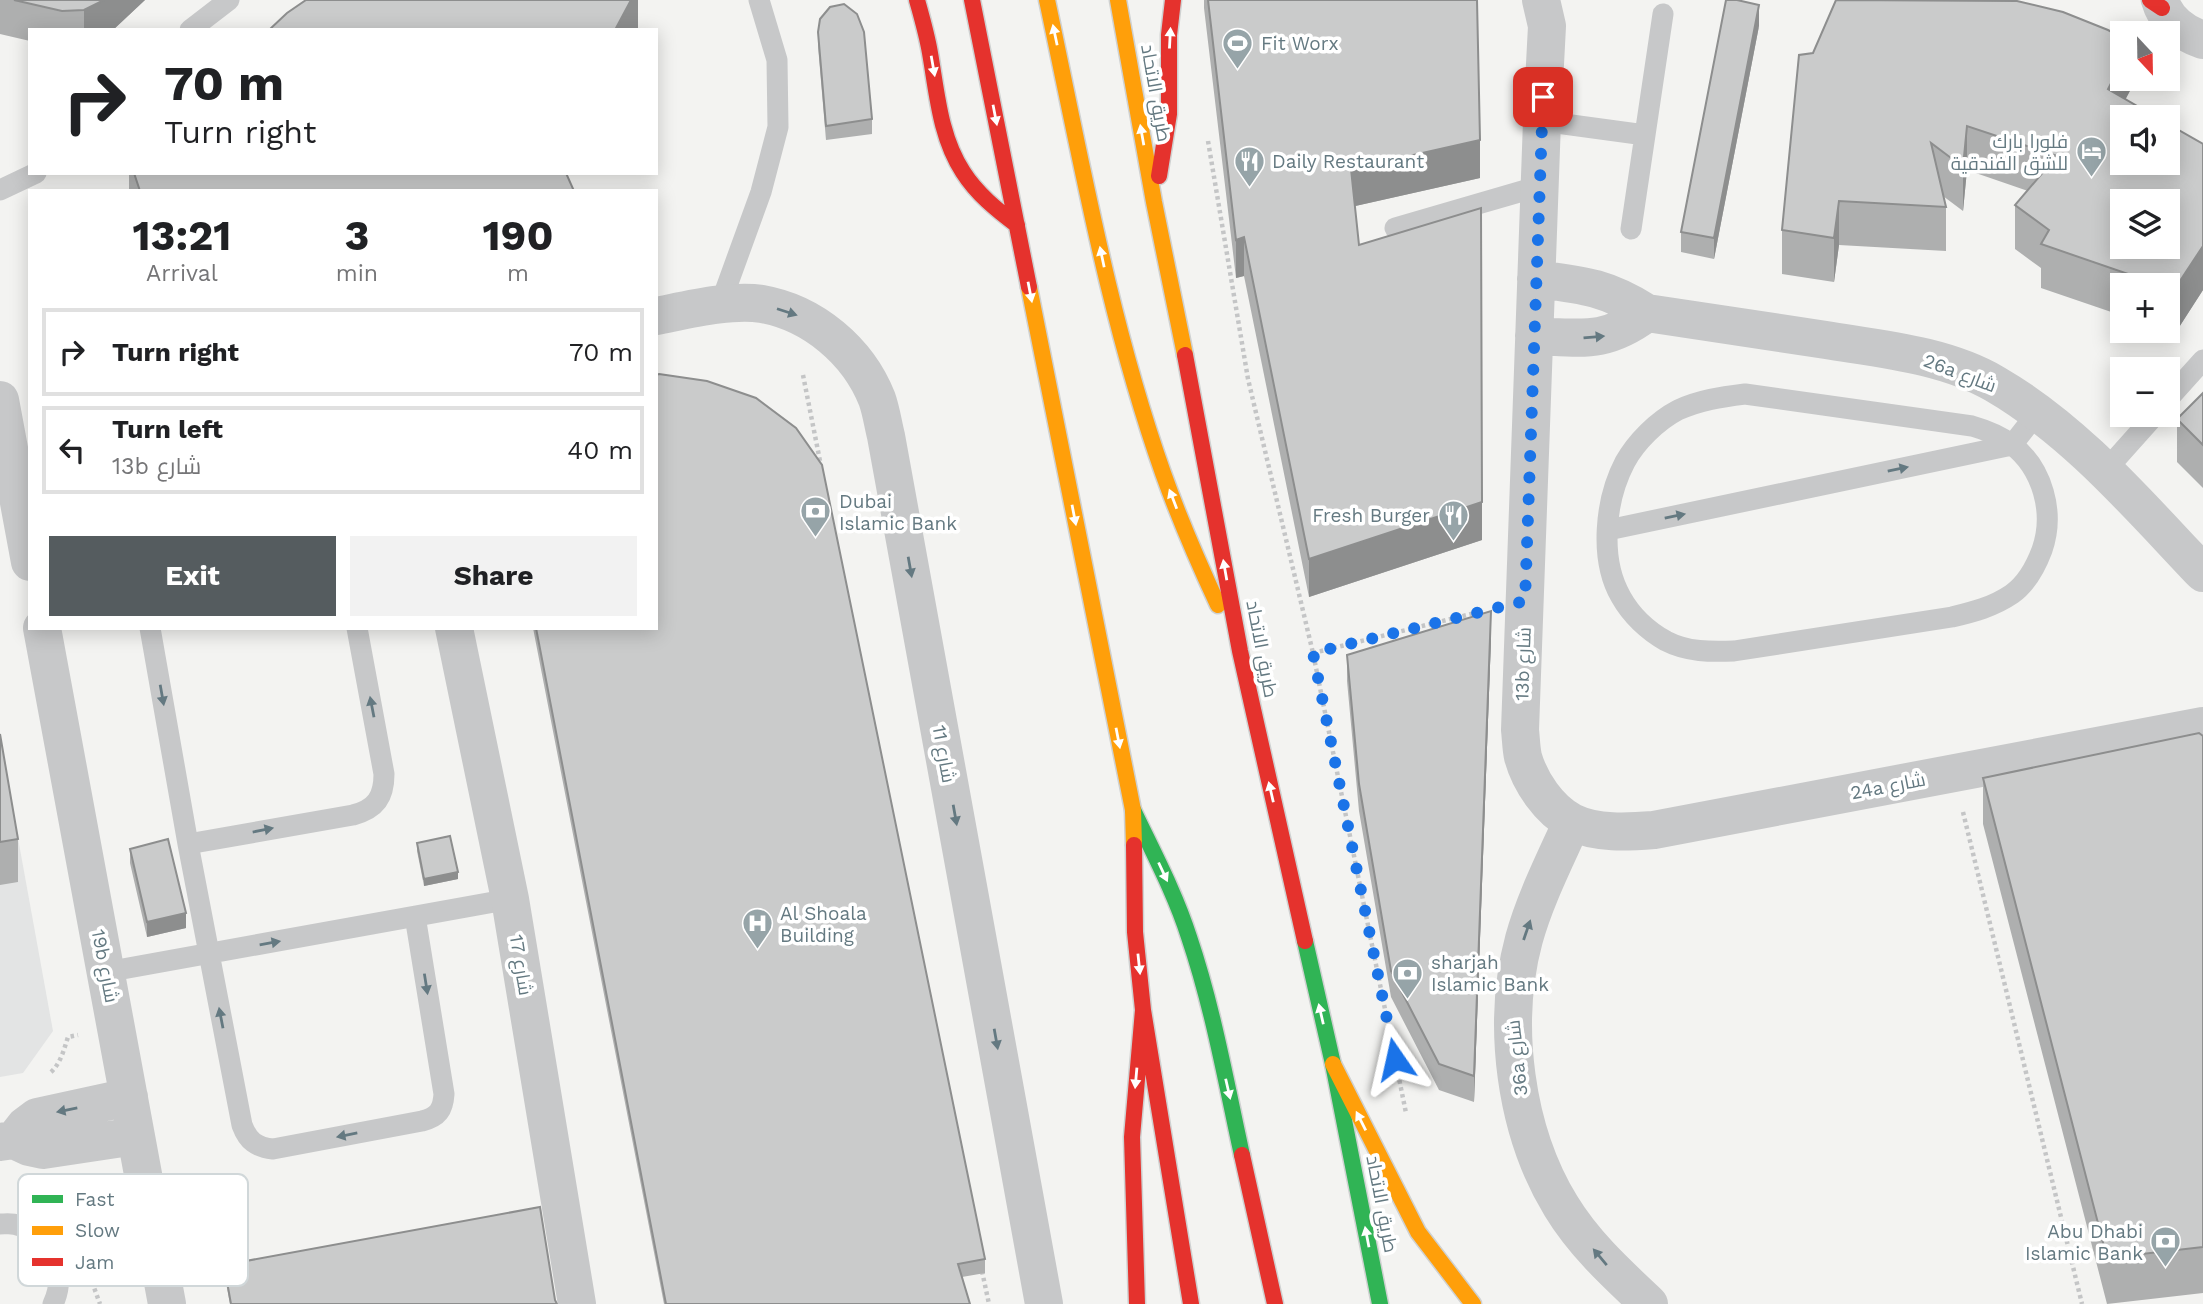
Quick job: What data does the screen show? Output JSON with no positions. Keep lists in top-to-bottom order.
{
  "streets": {
    "main road": ["طريق الاتحاد"],
    "street": [
      "26a شارع",
      "13b شارع",
      "شارع 11",
      "24a شارع",
      "شارع 17",
      "19b شارع",
      "36a شارع"
    ]
  },
  "crossings": [
    ["26a شارع", "13b شارع"],
    ["13b شارع", "24a شارع"],
    ["13b شارع", "36a شارع"],
    ["24a شارع", "36a شارع"]
  ],
  "one_way": ["شارع 11", "36a شارع"],
  "places": {
    "sports": ["Fit Worx"],
    "hotel": ["فلورا بارك للشق الفندقية"],
    "restaurant": ["Daily Restaurant", "Fresh Burger"],
    "bank": ["Dubai Islamic Bank", "sharjah Islamic Bank", "Abu Dhabi Islamic Bank"],
    "hospital": ["Al Shoala Building"]
  },
  "legend": ["Fast", "Slow", "Jam"],
  "north": "bottom",
  "page": {
    "map_buttons": ["+", "−"],
    "turn": ["70 m", "Turn right"],
    "eta": [
      "13:21",
      "Arrival",
      "3",
      "min",
      "190",
      "m"
    ],
    "list": [
      {
        "name": "Turn right",
        "value": "70 m"
      },
      {
        "name": "Turn left",
        "note": "13b شارع",
        "value": "40 m"
      }
    ],
    "buttons": ["Exit", "Share"]
  }
}
